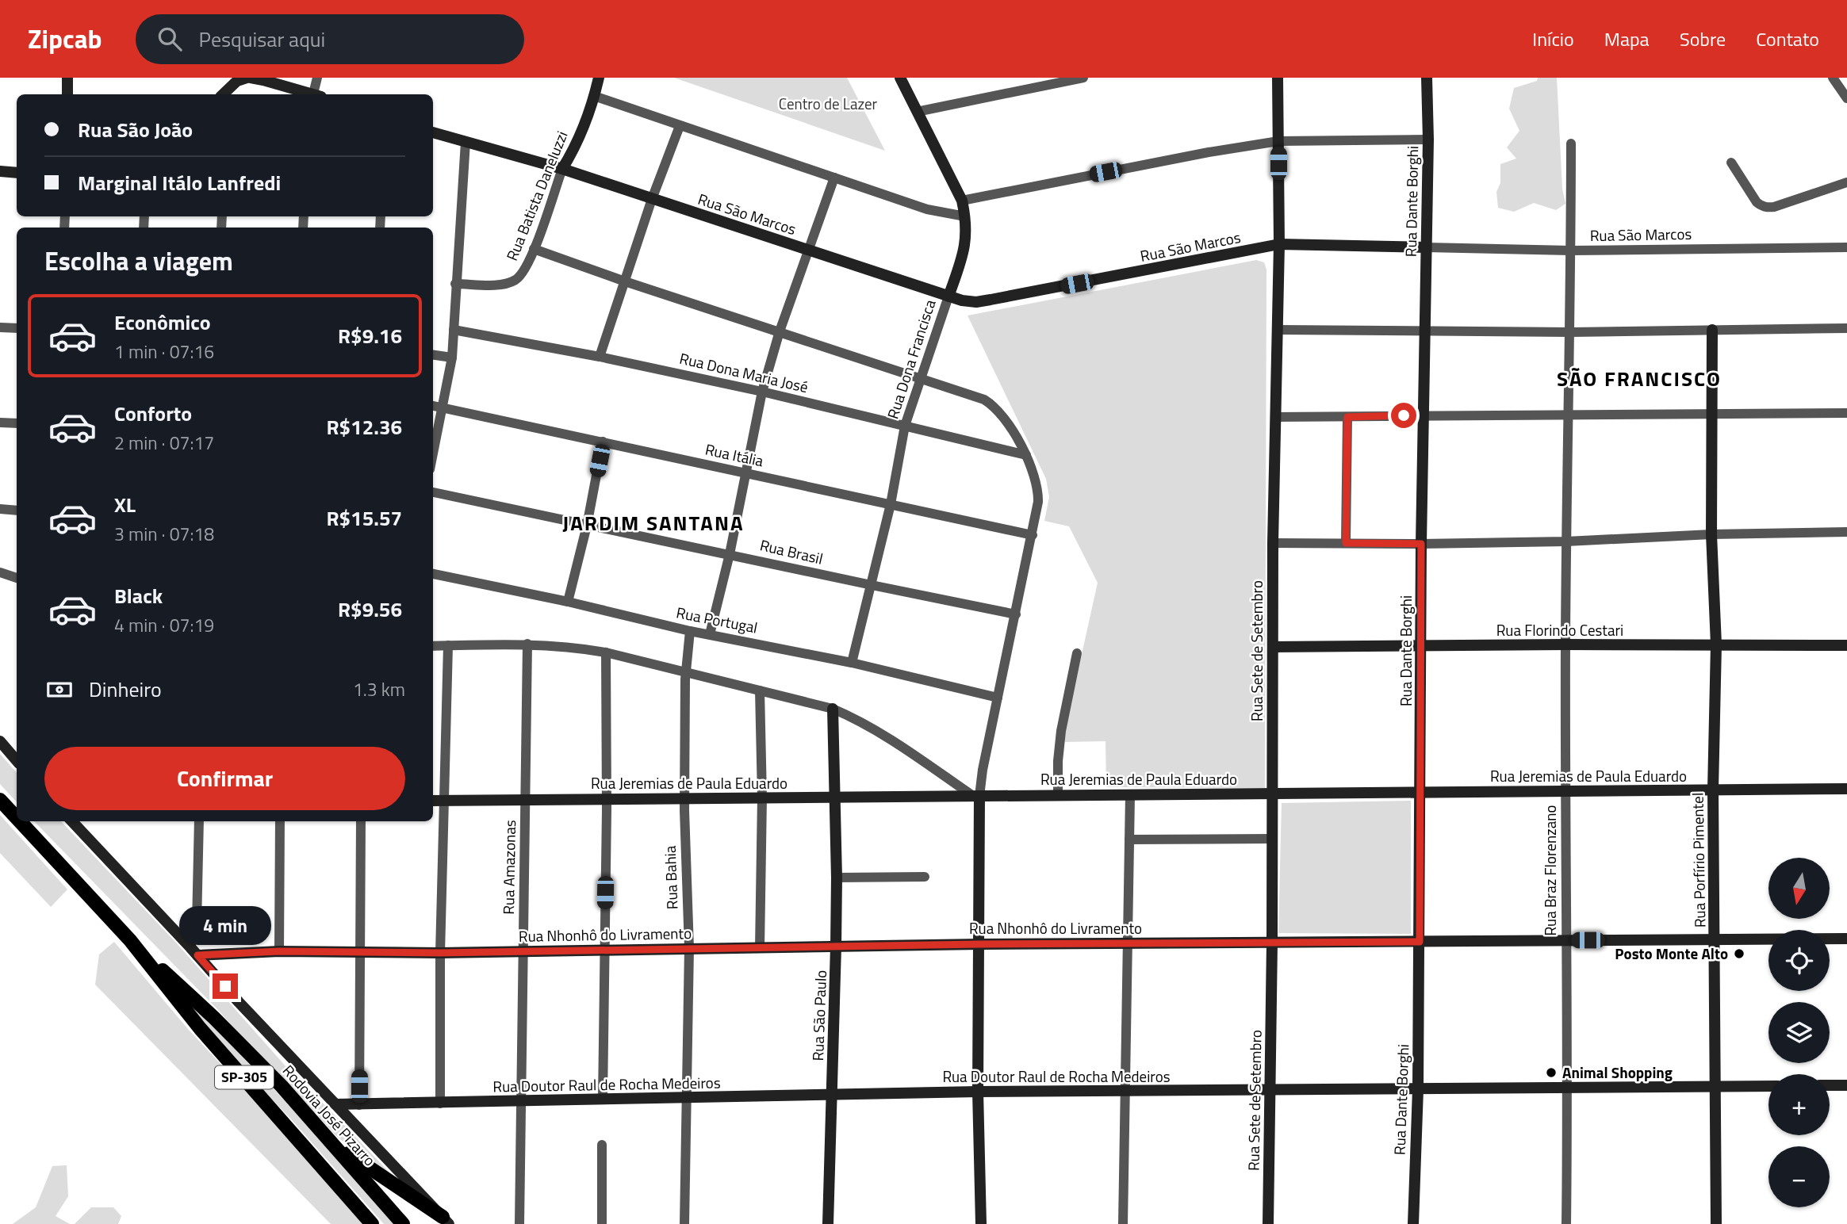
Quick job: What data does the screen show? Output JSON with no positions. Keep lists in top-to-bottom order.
{
  "streets": {
    "main road": ["SP-305", "Rodovia José Pizarro"],
    "street": [
      "Rua Batista Daneluzzi",
      "Rua Dante Borghi",
      "Rua São Marcos",
      "Rua Dona Francisca",
      "Rua Dona Maria José",
      "Rua Itália",
      "Rua Brasil",
      "Rua Portugal",
      "Rua Florindo Cestari",
      "Rua Sete de Setembro",
      "Rua Jeremias de Paula Eduardo",
      "Rua Porfírio Pimentel",
      "Rua Amazonas",
      "Rua Braz Florenzano",
      "Rua Bahia",
      "Rua Nhonhô do Livramento",
      "Rua São Paulo",
      "Rua Doutor Raul de Rocha Medeiros"
    ]
  },
  "crossings": [
    ["Rua Batista Daneluzzi", "Rua São Marcos"],
    ["Rua Dante Borghi", "Rua São Marcos"],
    ["Rua Dante Borghi", "Rua Florindo Cestari"],
    ["Rua Dante Borghi", "Rua Jeremias de Paula Eduardo"],
    ["Rua Dante Borghi", "Rua Nhonhô do Livramento"],
    ["Rua Dante Borghi", "Rua Doutor Raul de Rocha Medeiros"],
    ["Rua São Marcos", "Rua Dona Francisca"],
    ["Rua São Marcos", "Rua Sete de Setembro"],
    ["Rua São Marcos", "Rua Braz Florenzano"],
    ["Rua Dona Francisca", "Rua Dona Maria José"],
    ["Rua Dona Francisca", "Rua Itália"],
    ["Rua Dona Francisca", "Rua Brasil"],
    ["Rua Dona Francisca", "Rua Portugal"],
    ["Rua Portugal", "Rua Bahia"],
    ["Rua Florindo Cestari", "Rua Sete de Setembro"],
    ["Rua Florindo Cestari", "Rua Porfírio Pimentel"],
    ["Rua Florindo Cestari", "Rua Braz Florenzano"],
    ["Rua Sete de Setembro", "Rua Jeremias de Paula Eduardo"],
    ["Rua Sete de Setembro", "Rua Nhonhô do Livramento"],
    ["Rua Sete de Setembro", "Rua Doutor Raul de Rocha Medeiros"],
    ["Rua Jeremias de Paula Eduardo", "Rua Porfírio Pimentel"],
    ["Rua Jeremias de Paula Eduardo", "Rua Amazonas"],
    ["Rua Jeremias de Paula Eduardo", "Rua Braz Florenzano"],
    ["Rua Jeremias de Paula Eduardo", "Rua Bahia"],
    ["Rua Jeremias de Paula Eduardo", "Rua São Paulo"],
    ["Rua Porfírio Pimentel", "Rua Nhonhô do Livramento"],
    ["Rua Porfírio Pimentel", "Rua Doutor Raul de Rocha Medeiros"],
    ["Rua Amazonas", "Rua Nhonhô do Livramento"],
    ["Rua Amazonas", "Rua Doutor Raul de Rocha Medeiros"],
    ["Rua Braz Florenzano", "Rua Nhonhô do Livramento"],
    ["Rua Braz Florenzano", "Rua Doutor Raul de Rocha Medeiros"],
    ["Rua Bahia", "Rua Nhonhô do Livramento"],
    ["Rua Bahia", "Rua Doutor Raul de Rocha Medeiros"],
    ["Rua Nhonhô do Livramento", "Rua São Paulo"],
    ["Rua Nhonhô do Livramento", "SP-305"],
    ["Rua São Paulo", "Rua Doutor Raul de Rocha Medeiros"],
    ["Rua Doutor Raul de Rocha Medeiros", "SP-305"]
  ],
  "districts": ["SÃO FRANCISCO", "JARDIM SANTANA"],
  "parks": ["Centro de Lazer"],
  "places": ["Posto Monte Alto", "Animal Shopping"],
  "north": "bottom",
  "page": {
    "header": "Zipcab",
    "search": "Pesquisar aqui",
    "nav": [
      "Início",
      "Mapa",
      "Sobre",
      "Contato"
    ],
    "banner": ["Rua São João", "Marginal Itálo Lanfredi"],
    "heading": "Escolha a viagem",
    "list": [
      {
        "name": "Econômico",
        "note": "1 min · 07:16",
        "value": "R$9.16"
      },
      {
        "name": "Conforto",
        "note": "2 min · 07:17",
        "value": "R$12.36"
      },
      {
        "name": "XL",
        "note": "3 min · 07:18",
        "value": "R$15.57"
      },
      {
        "name": "Black",
        "note": "4 min · 07:19",
        "value": "R$9.56"
      }
    ],
    "pay": ["Dinheiro", "1.3 km"],
    "buttons": "Confirmar",
    "map_buttons": ["+", "−"],
    "bubble": "4 min"
  }
}
